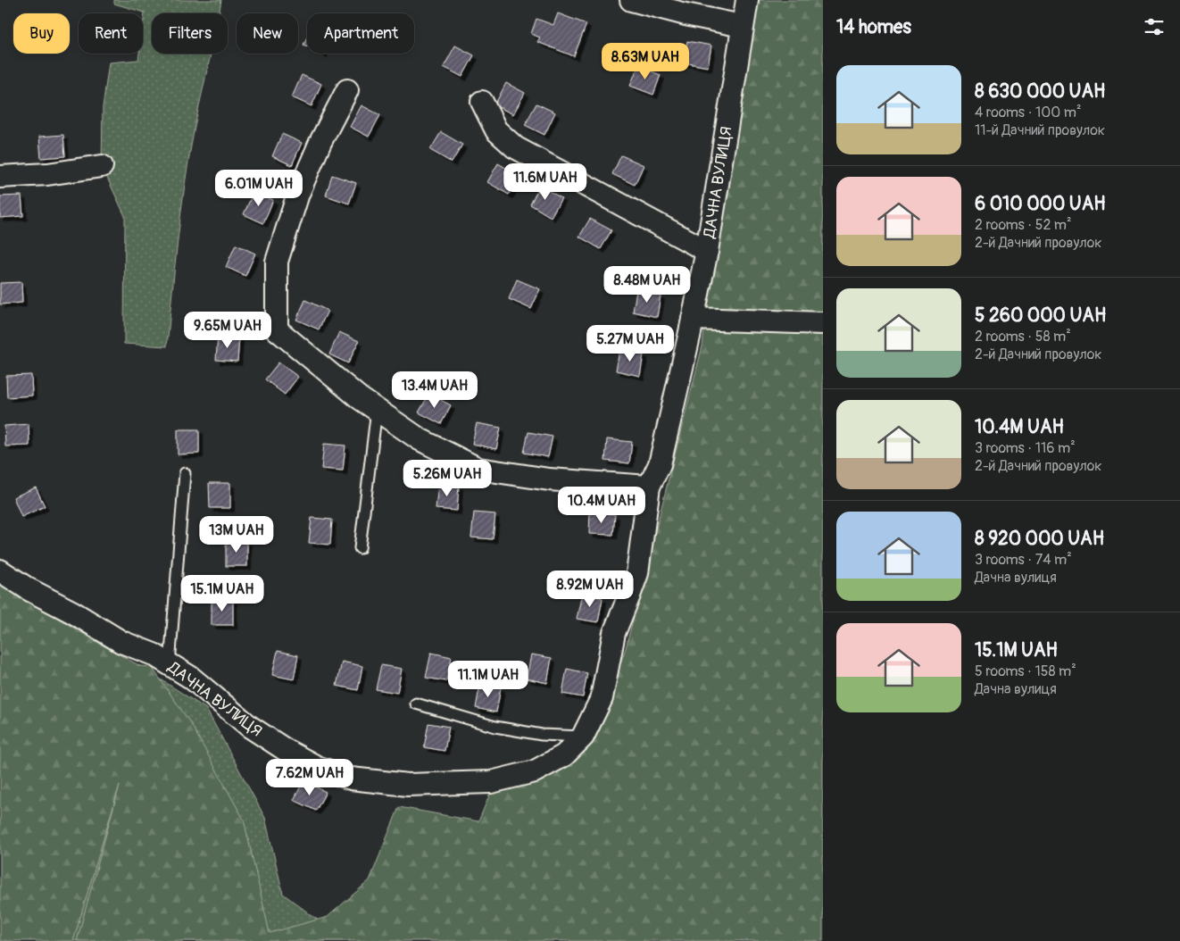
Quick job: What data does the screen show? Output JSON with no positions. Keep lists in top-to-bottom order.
{
  "streets": {
    "street": ["ДАЧНА ВУЛИЦЯ"]
  },
  "page": {
    "heading": "14 homes",
    "chip": [
      "Buy",
      "Rent",
      "Filters",
      "New",
      "Apartment"
    ],
    "price": [
      "8.63M UAH",
      "11.6M UAH",
      "6.01M UAH",
      "8.48M UAH",
      "9.65M UAH",
      "5.27M UAH",
      "13.4M UAH",
      "5.26M UAH",
      "10.4M UAH",
      "13M UAH",
      "8.92M UAH",
      "15.1M UAH",
      "11.1M UAH",
      "7.62M UAH"
    ],
    "list": [
      {
        "name": "8 630 000 UAH",
        "note": "4 rooms · 100 m² · 11-й Дачний провулок"
      },
      {
        "name": "6 010 000 UAH",
        "note": "2 rooms · 52 m² · 2-й Дачний провулок"
      },
      {
        "name": "5 260 000 UAH",
        "note": "2 rooms · 58 m² · 2-й Дачний провулок"
      },
      {
        "name": "10.4M UAH",
        "note": "3 rooms · 116 m² · 2-й Дачний провулок"
      },
      {
        "name": "8 920 000 UAH",
        "note": "3 rooms · 74 m² · Дачна вулиця"
      },
      {
        "name": "15.1M UAH",
        "note": "5 rooms · 158 m² · Дачна вулиця"
      }
    ]
  }
}
